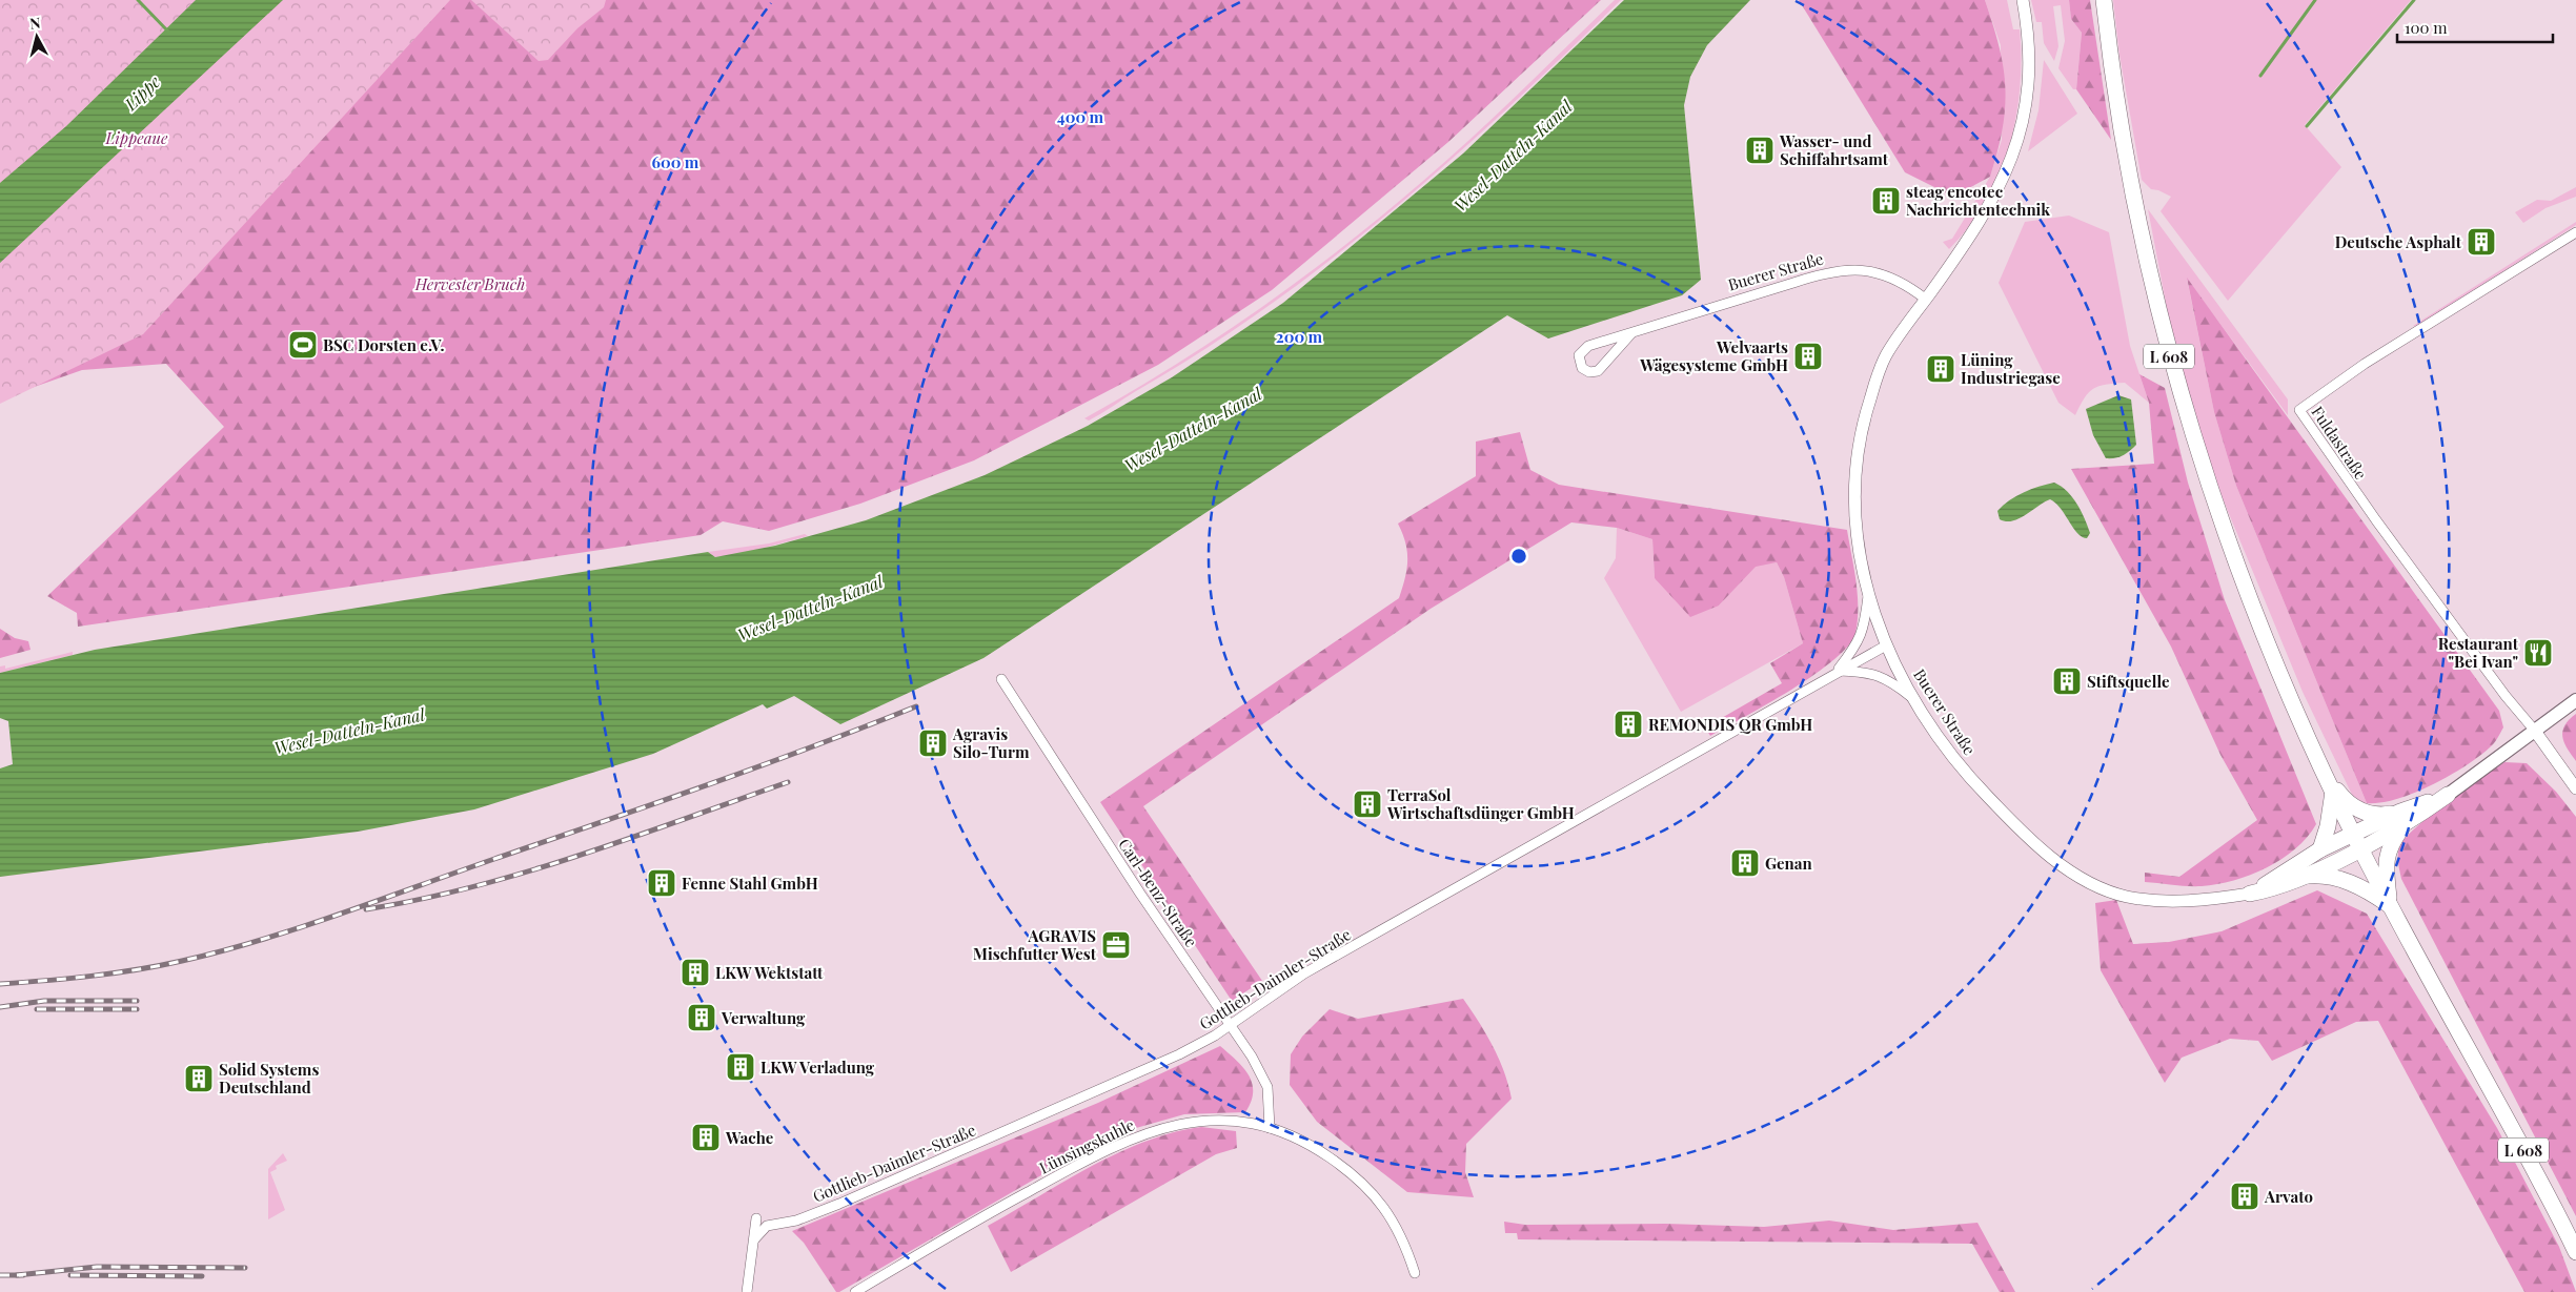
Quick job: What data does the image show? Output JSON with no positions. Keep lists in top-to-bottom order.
{
  "streets": {
    "main road": ["L 608"],
    "street": [
      "Buerer Straße",
      "Fuldastraße",
      "Carl-Benz-Straße",
      "Gottlieb-Daimler-Straße",
      "Lünsingskuhle"
    ]
  },
  "crossings": [
    ["Buerer Straße", "Gottlieb-Daimler-Straße"],
    ["Carl-Benz-Straße", "Gottlieb-Daimler-Straße"],
    ["Carl-Benz-Straße", "Lünsingskuhle"]
  ],
  "water": ["Lippe", "Wesel-Datteln-Kanal"],
  "parks": ["Lippeaue", "Hervester Bruch"],
  "places": {
    "building": [
      "Wasser- und Schiffahrtsamt",
      "steag encotec Nachrichtentechnik",
      "Deutsche Asphalt",
      "Welvaarts Wägesysteme GmbH",
      "Lüning Industriegase",
      "Stiftsquelle",
      "REMONDIS QR GmbH",
      "Agravis Silo-Turm",
      "TerraSol Wirtschaftsdünger GmbH",
      "Genan",
      "Fenne Stahl GmbH",
      "LKW Wektstatt",
      "Verwaltung",
      "LKW Verladung",
      "Solid Systems Deutschland",
      "Wache",
      "Arvato"
    ],
    "sports": ["BSC Dorsten e.V."],
    "restaurant": ["Restaurant \"Bei Ivan\""],
    "office": ["AGRAVIS Mischfutter West"]
  },
  "scale_bar": "100 m",
  "north": "top",
  "rings": ["400 m", "600 m", "200 m"]
}
